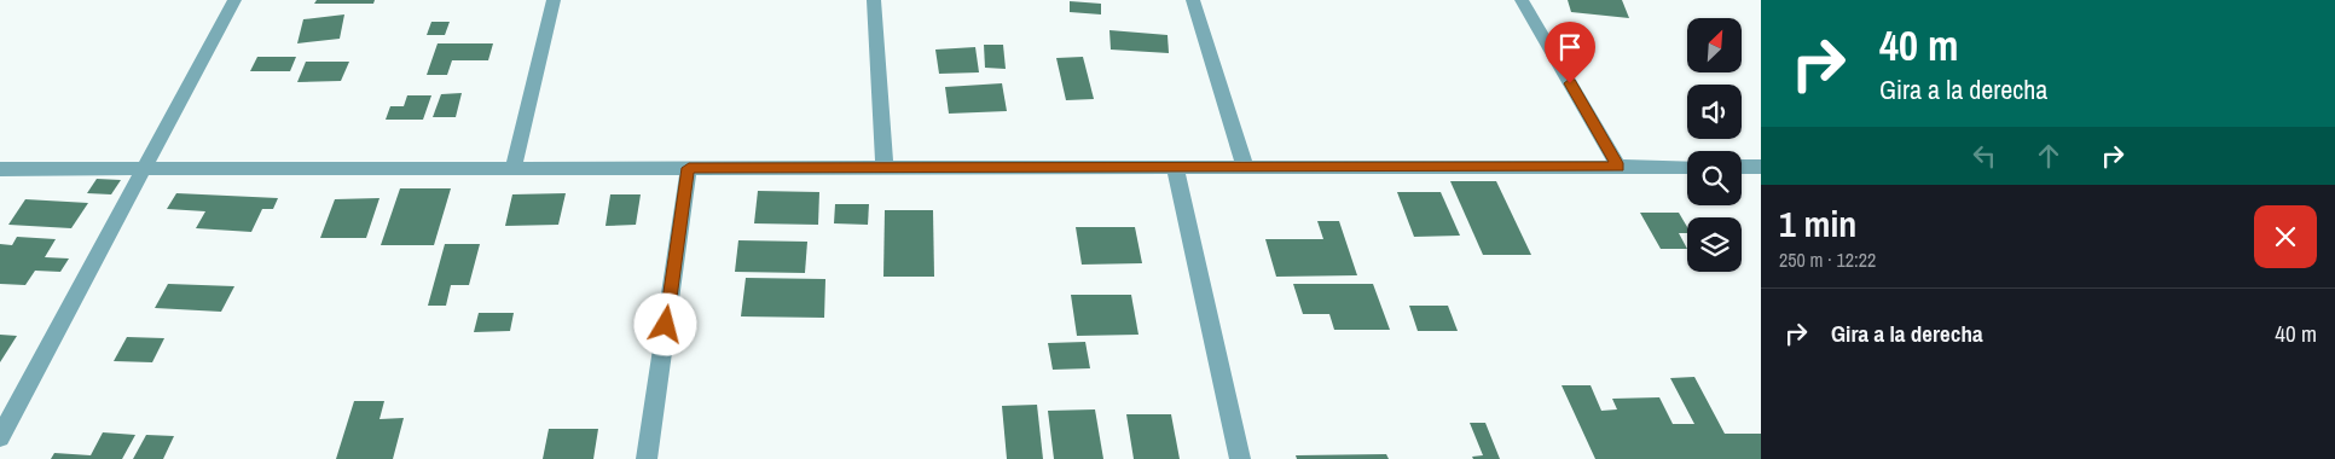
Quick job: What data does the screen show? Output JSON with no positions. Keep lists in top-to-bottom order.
{
  "north": "top right",
  "page": {
    "turn": ["40 m", "Gira a la derecha"],
    "heading": ["1 min", "250 m · 12:22"],
    "list": [
      {
        "name": "Gira a la derecha",
        "value": "40 m"
      }
    ]
  }
}
